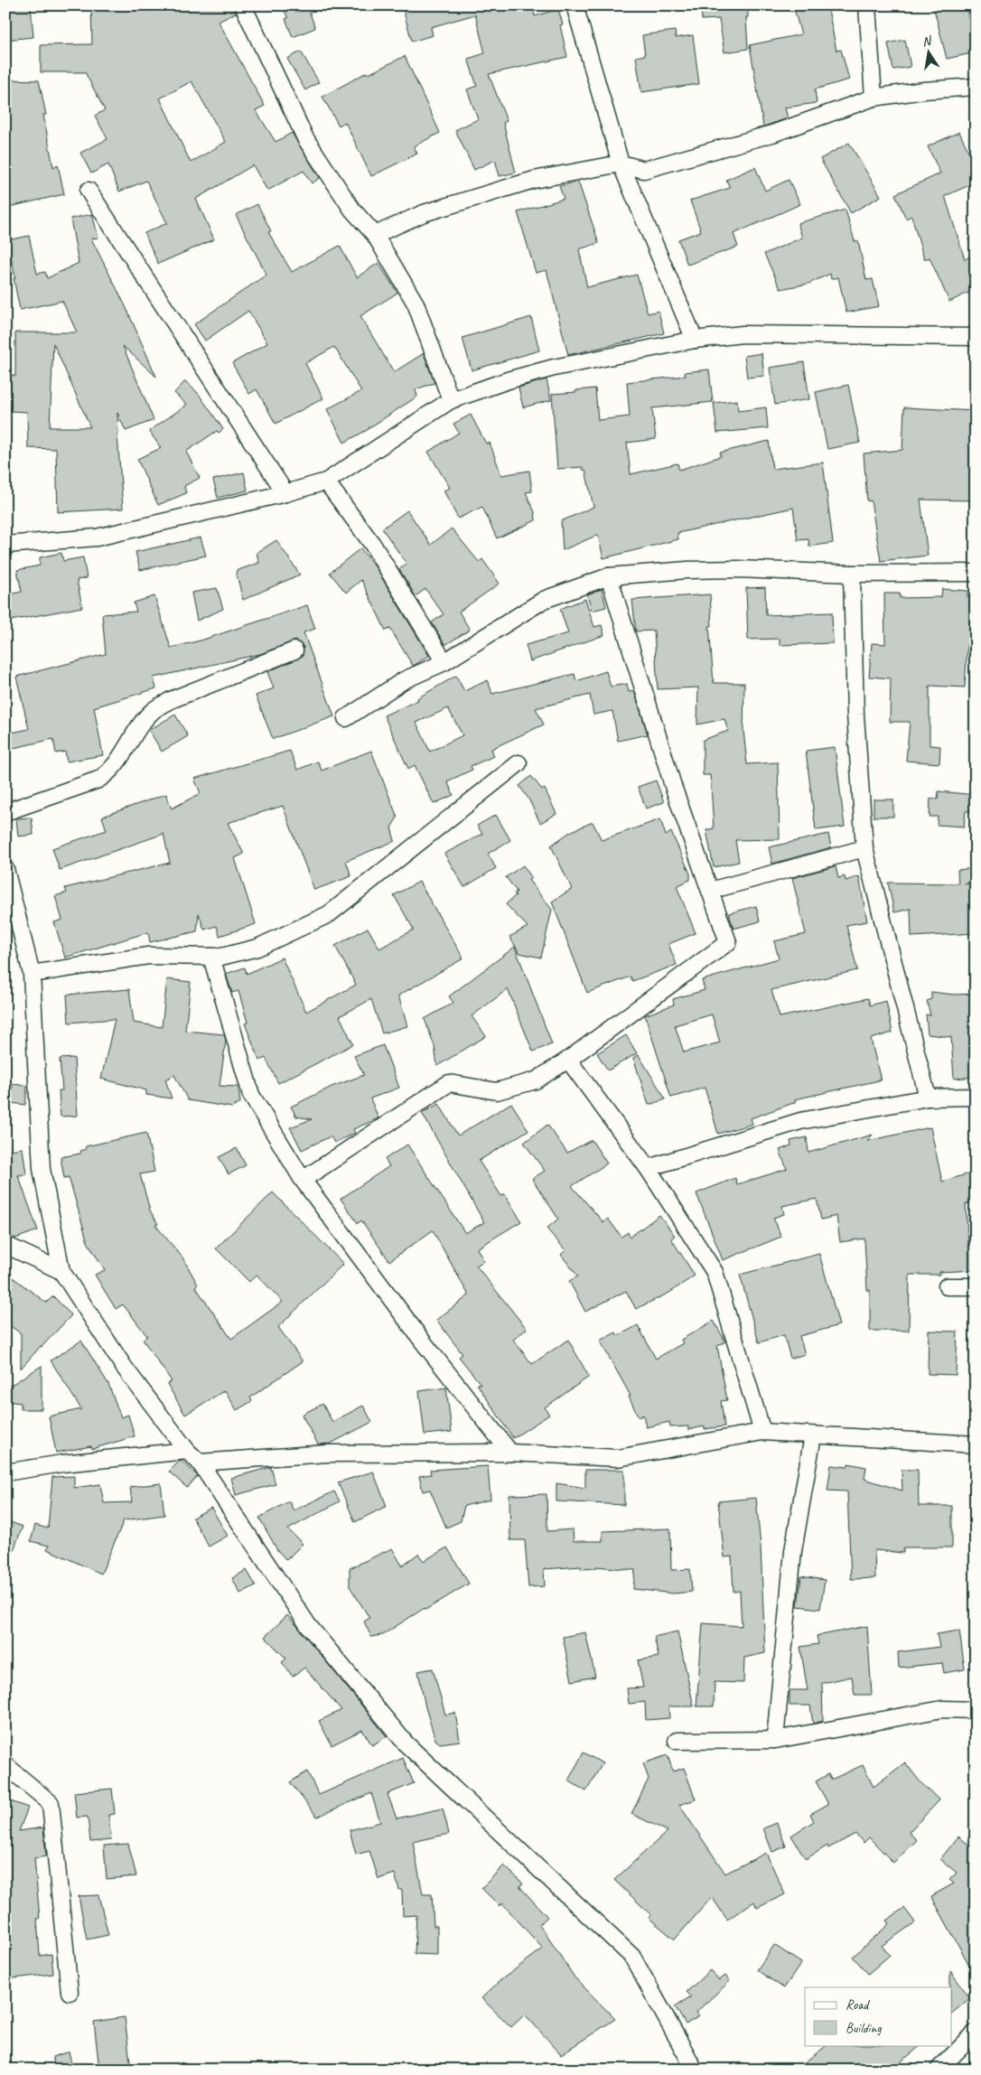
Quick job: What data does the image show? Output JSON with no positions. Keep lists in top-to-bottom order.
{
  "legend": ["Road", "Building"],
  "north": "top"
}
